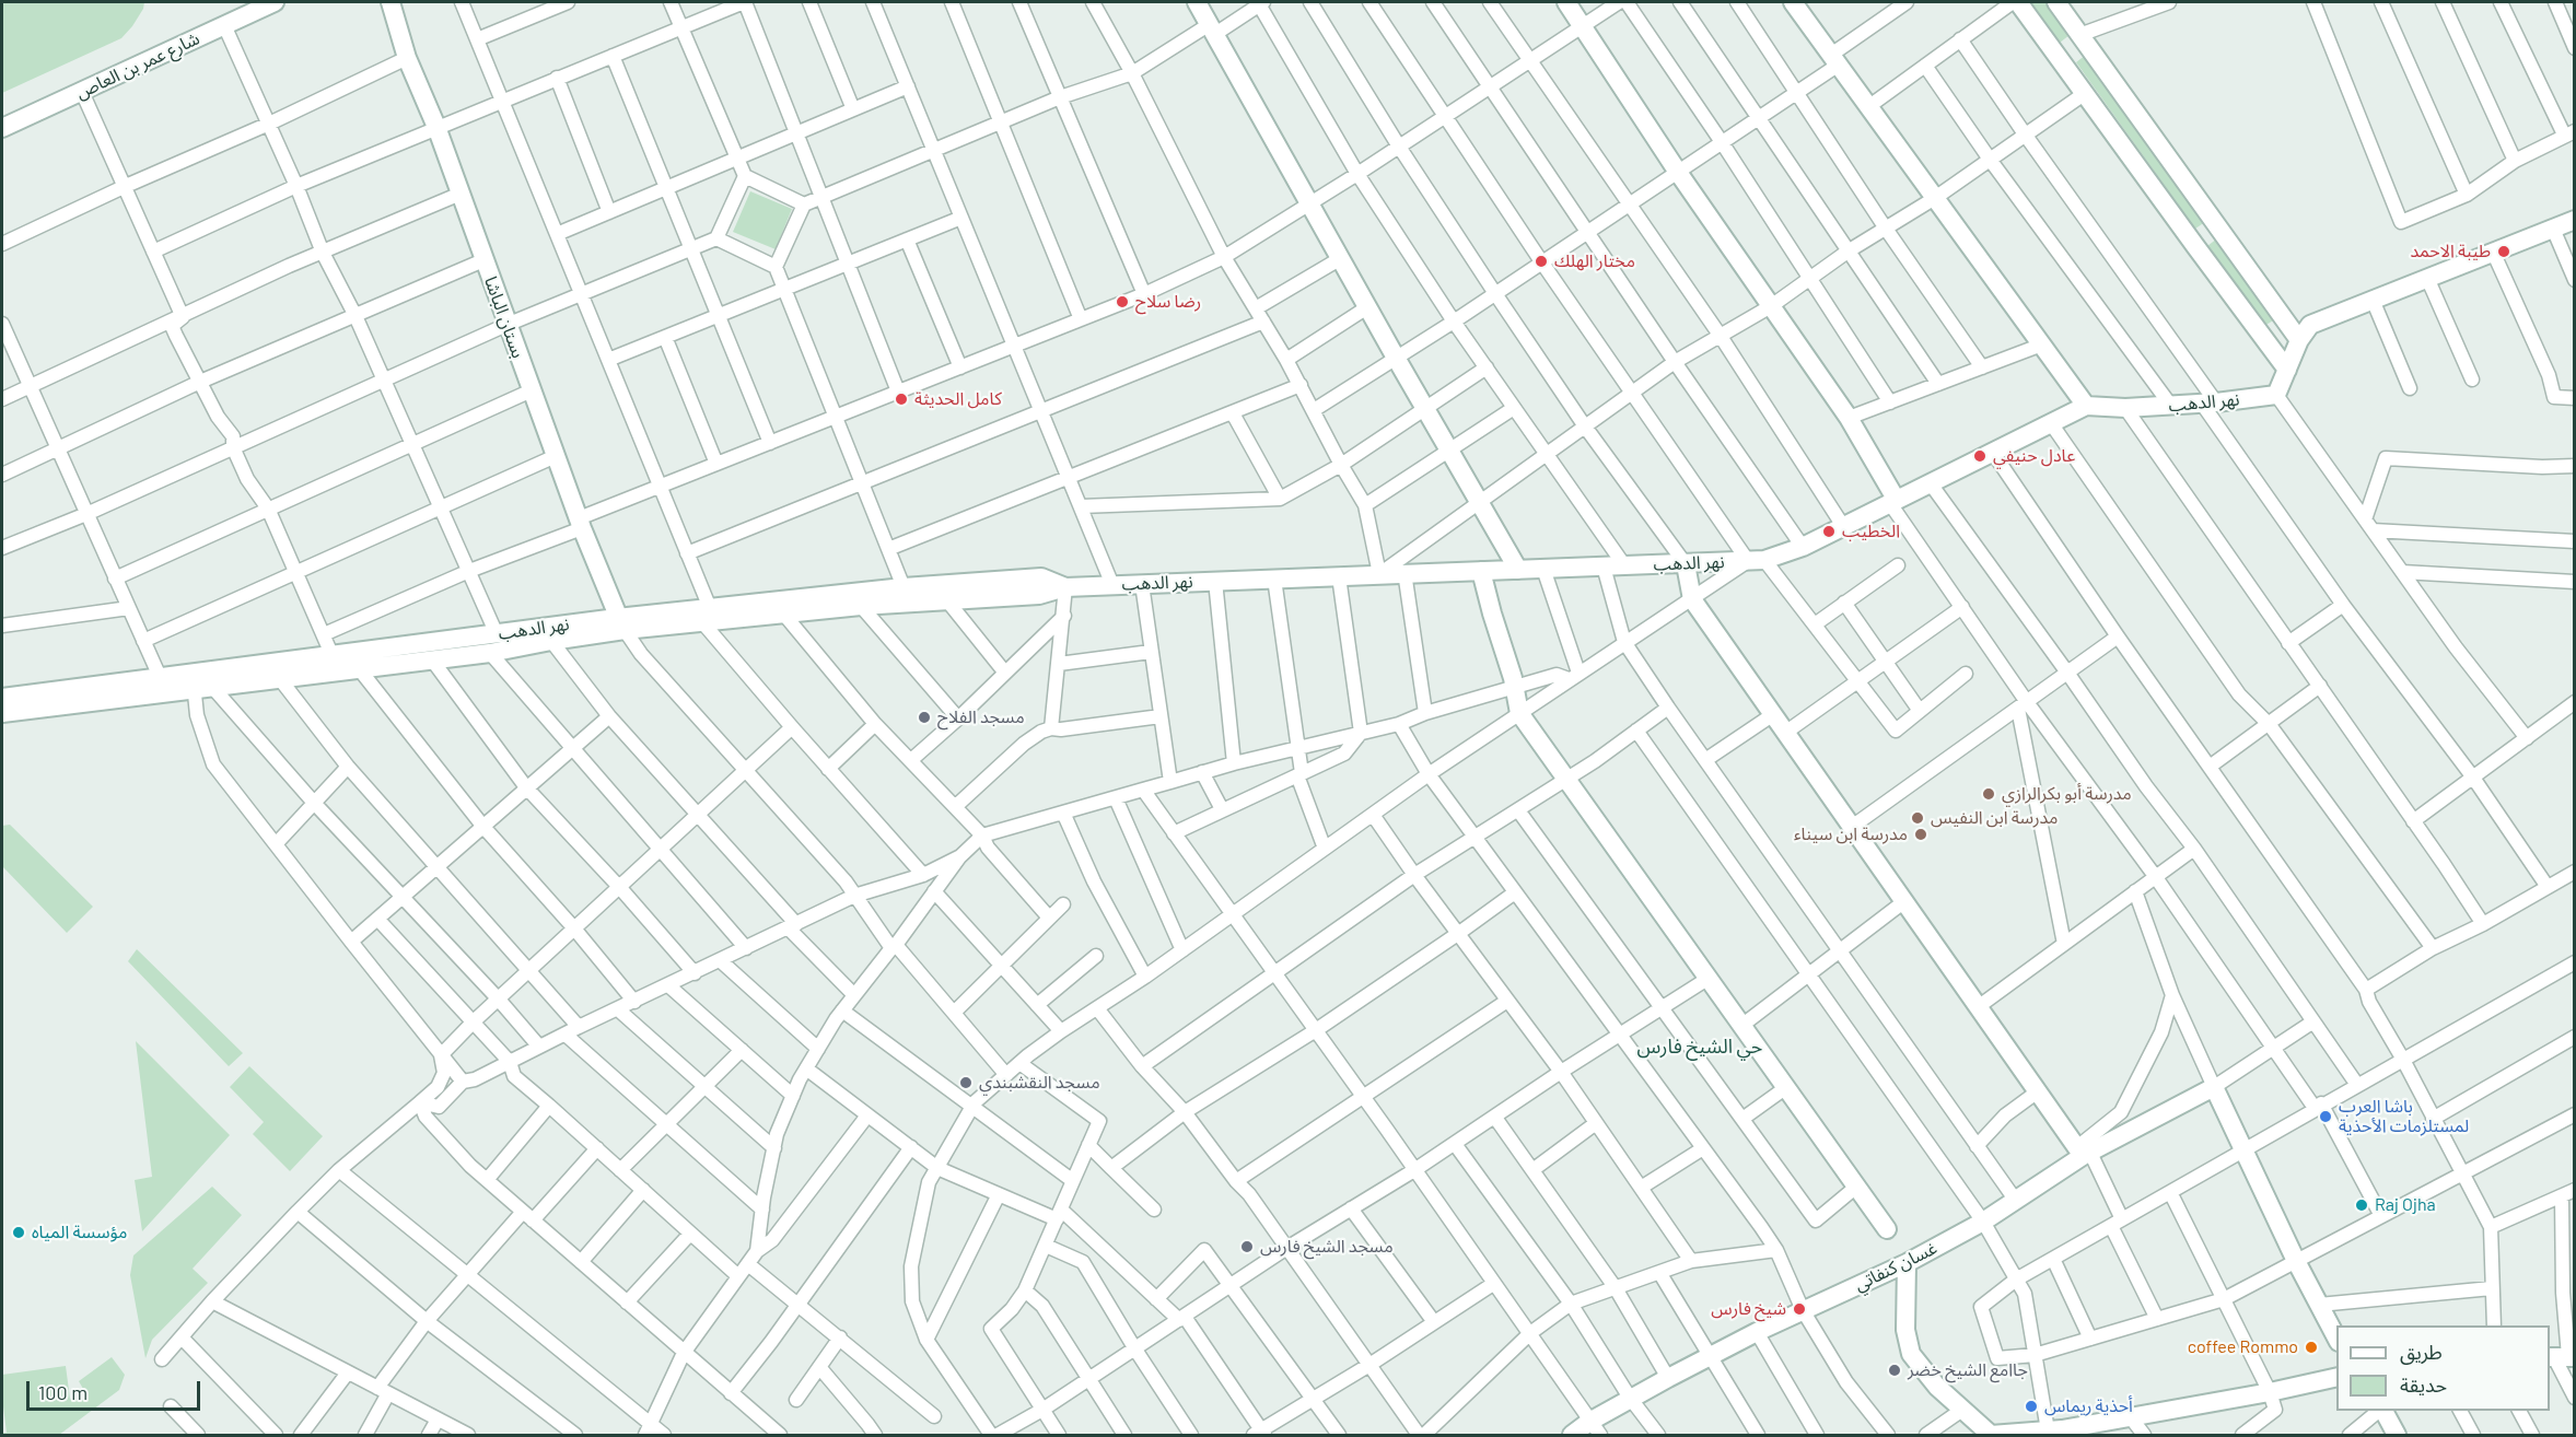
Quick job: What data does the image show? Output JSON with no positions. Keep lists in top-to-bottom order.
{
  "streets": {
    "street": [
      "شارع عمر بن العاص",
      "بستان الباشا",
      "نهر الدهب",
      "غسان كنفاتي"
    ]
  },
  "crossings": [
    ["بستان الباشا", "نهر الدهب"]
  ],
  "districts": ["حي الشيخ فارس"],
  "places": [
    "طيبة الاحمد",
    "مختار الهلك",
    "رضا سلاح",
    "كامل الحديثة",
    "عادل حنيفي",
    "الخطيب",
    "مسجد الفلاح",
    "مدرسة أبو بكرالرازي",
    "مدرسة ابن النفيس",
    "مدرسة ابن سيناء",
    "مسجد النقشبندي",
    "باشا العرب لمستلزمات الأحذية",
    "Raj Ojha",
    "مؤسسة المياه",
    "مسجد الشيخ فارس",
    "شيخ فارس",
    "coffee Rommo",
    "جاامع الشيخ خضر",
    "أحذية ريماس"
  ],
  "legend": ["طريق", "حديقة"],
  "scale_bar": "100 m"
}
